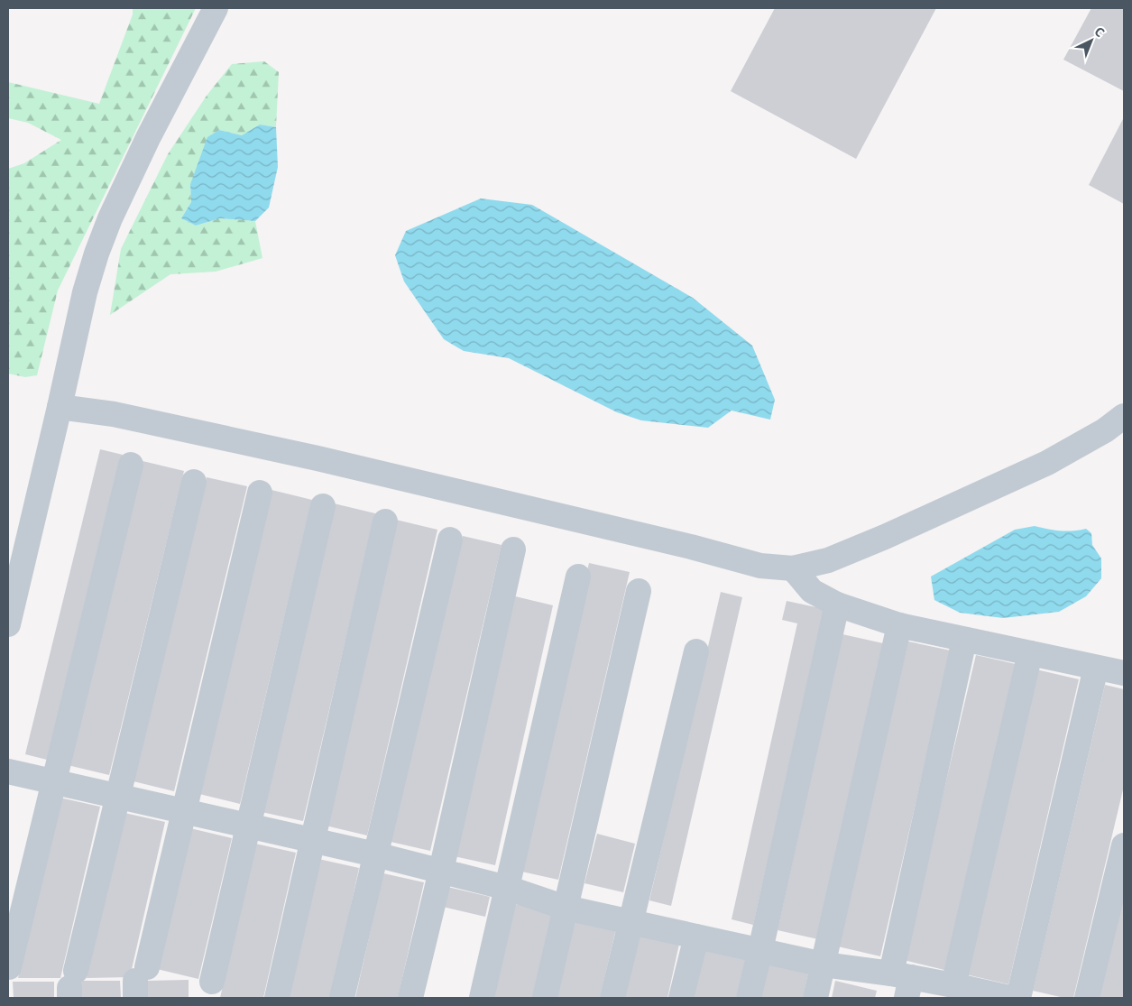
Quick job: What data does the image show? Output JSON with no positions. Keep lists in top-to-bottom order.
{
  "north": "top right"
}
